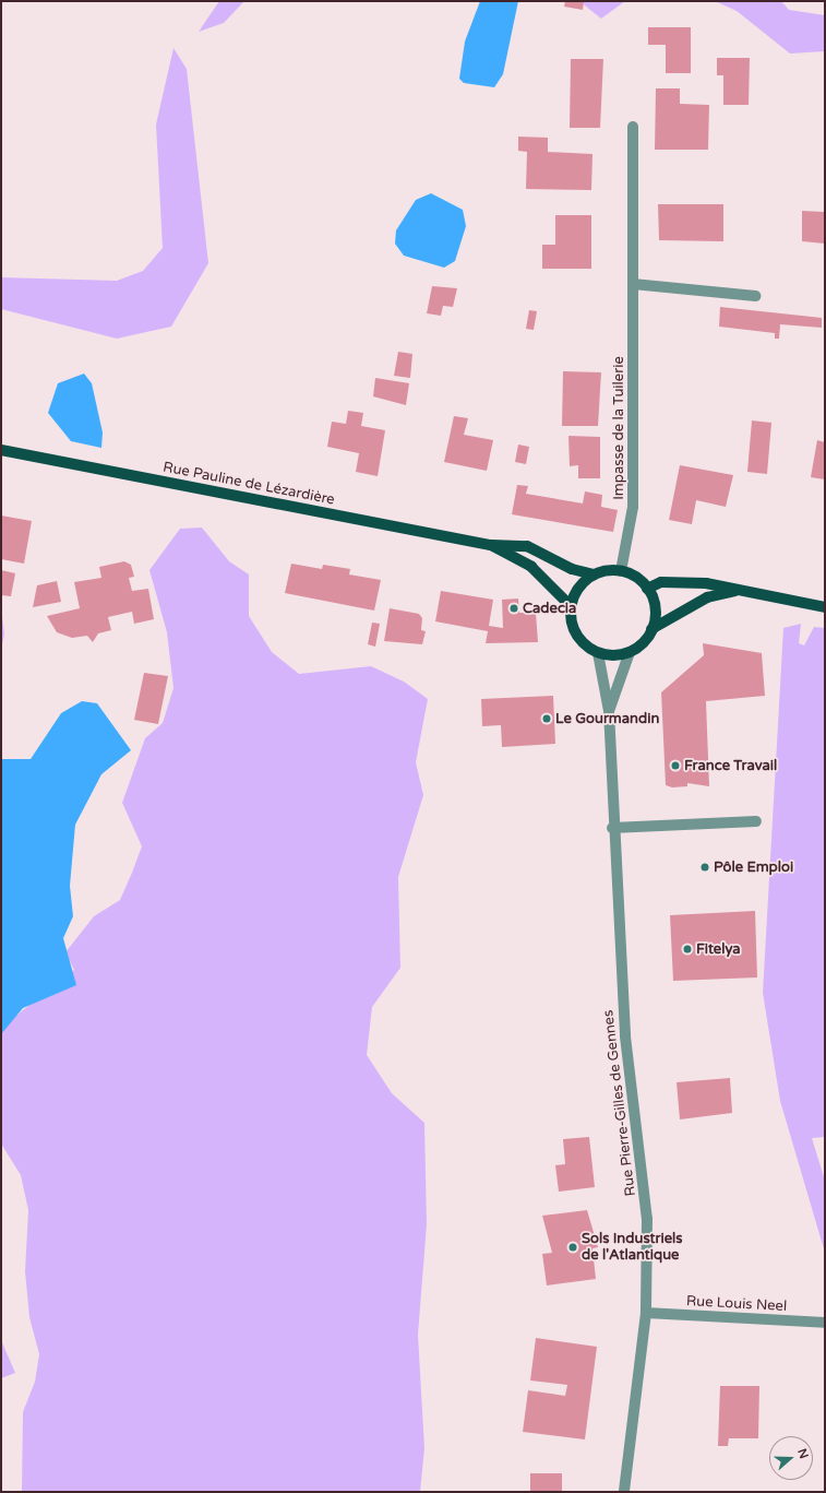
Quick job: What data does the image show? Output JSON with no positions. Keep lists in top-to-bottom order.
{
  "streets": {
    "main road": ["Rue Pauline de Lézardière"],
    "street": ["Impasse de la Tuilerie", "Rue Pierre-Gilles de Gennes", "Rue Louis Neel"]
  },
  "crossings": [
    ["Impasse de la Tuilerie", "Rue Pauline de Lézardière"],
    ["Impasse de la Tuilerie", "Rue Pierre-Gilles de Gennes"],
    ["Rue Pauline de Lézardière", "Rue Pierre-Gilles de Gennes"],
    ["Rue Pierre-Gilles de Gennes", "Rue Louis Neel"]
  ],
  "places": [
    "Cadecia",
    "Le Gourmandin",
    "France Travail",
    "Pôle Emploi",
    "Fitelya",
    "Sols Industriels de l'Atlantique"
  ],
  "north": "right"
}
